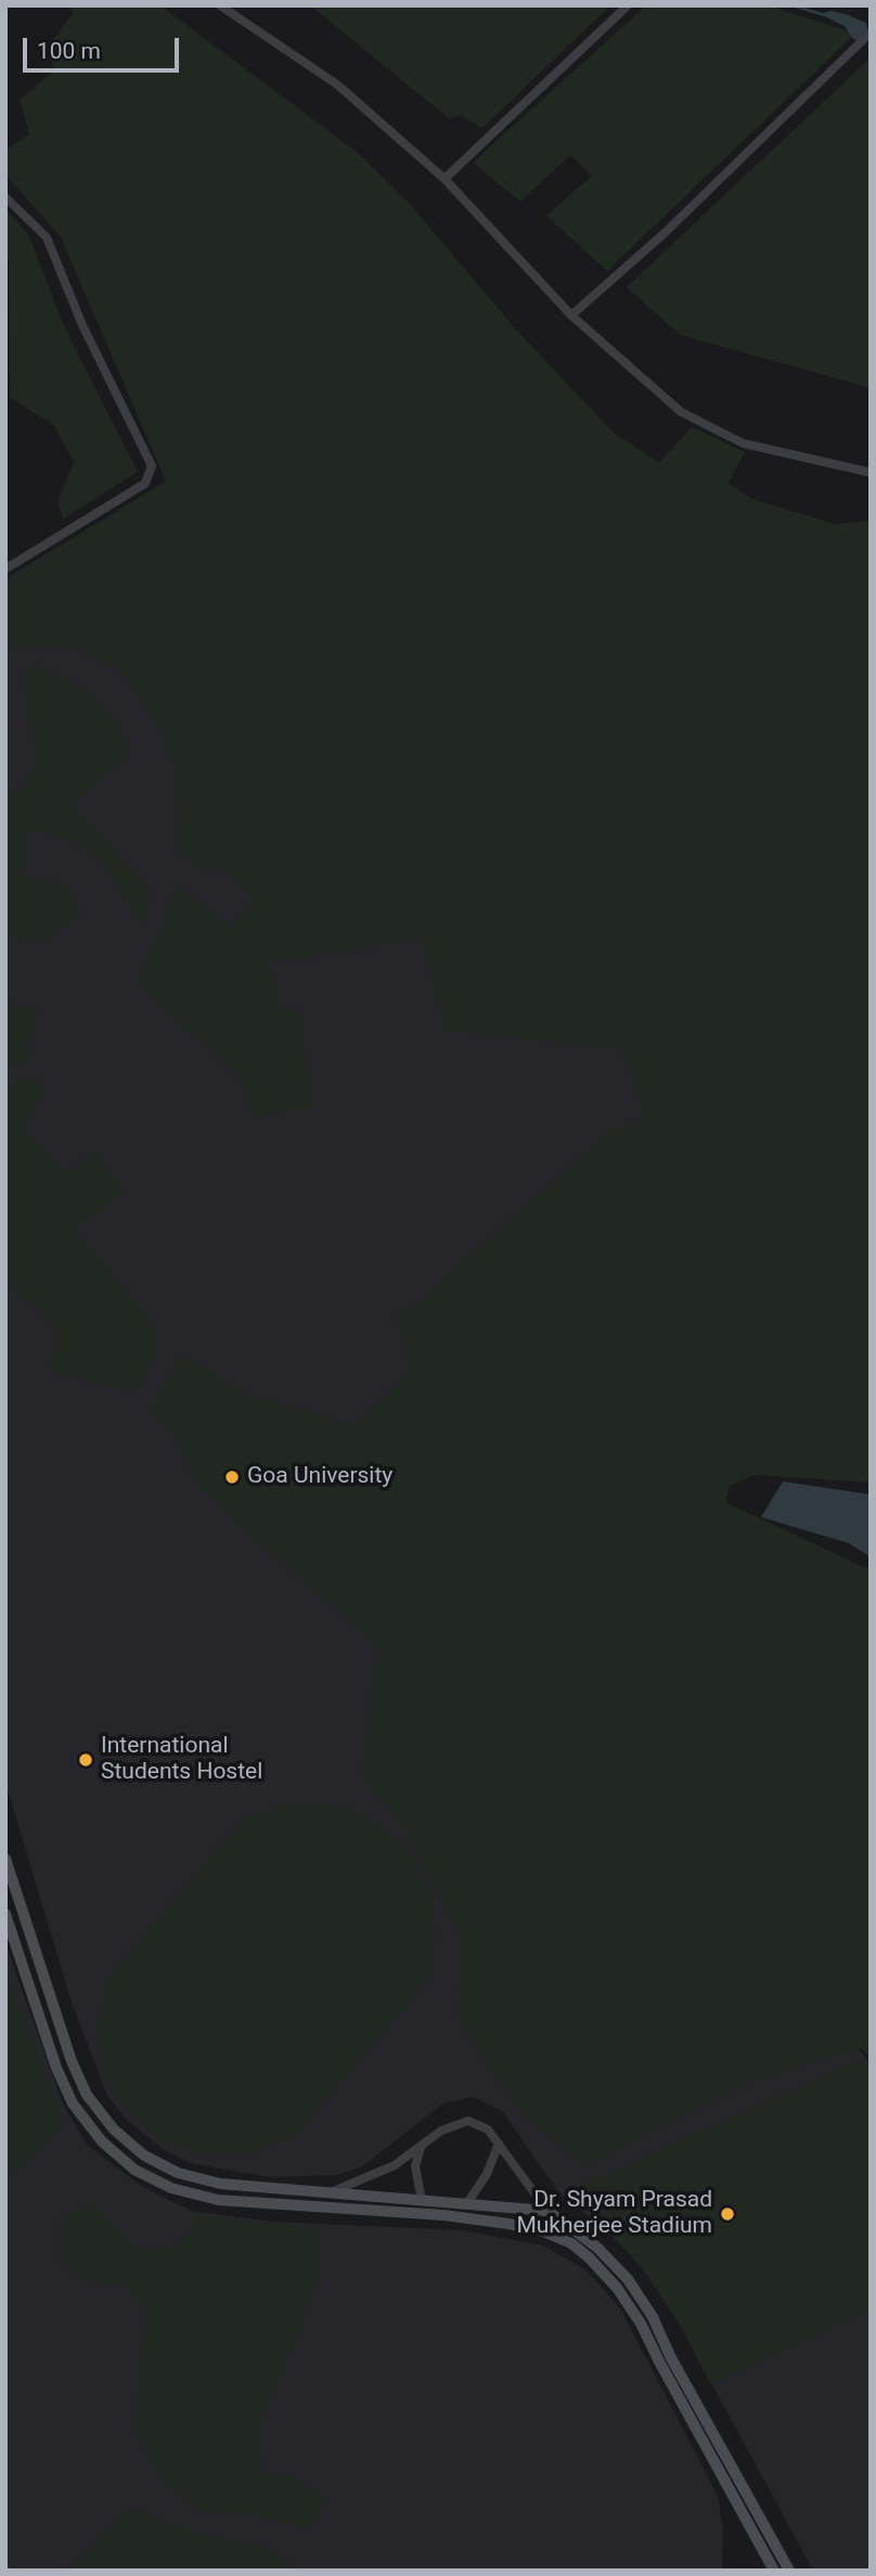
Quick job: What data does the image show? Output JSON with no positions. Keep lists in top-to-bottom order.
{
  "places": ["Goa University", "International Students Hostel", "Dr. Shyam Prasad Mukherjee Stadium"],
  "scale_bar": "100 m"
}
